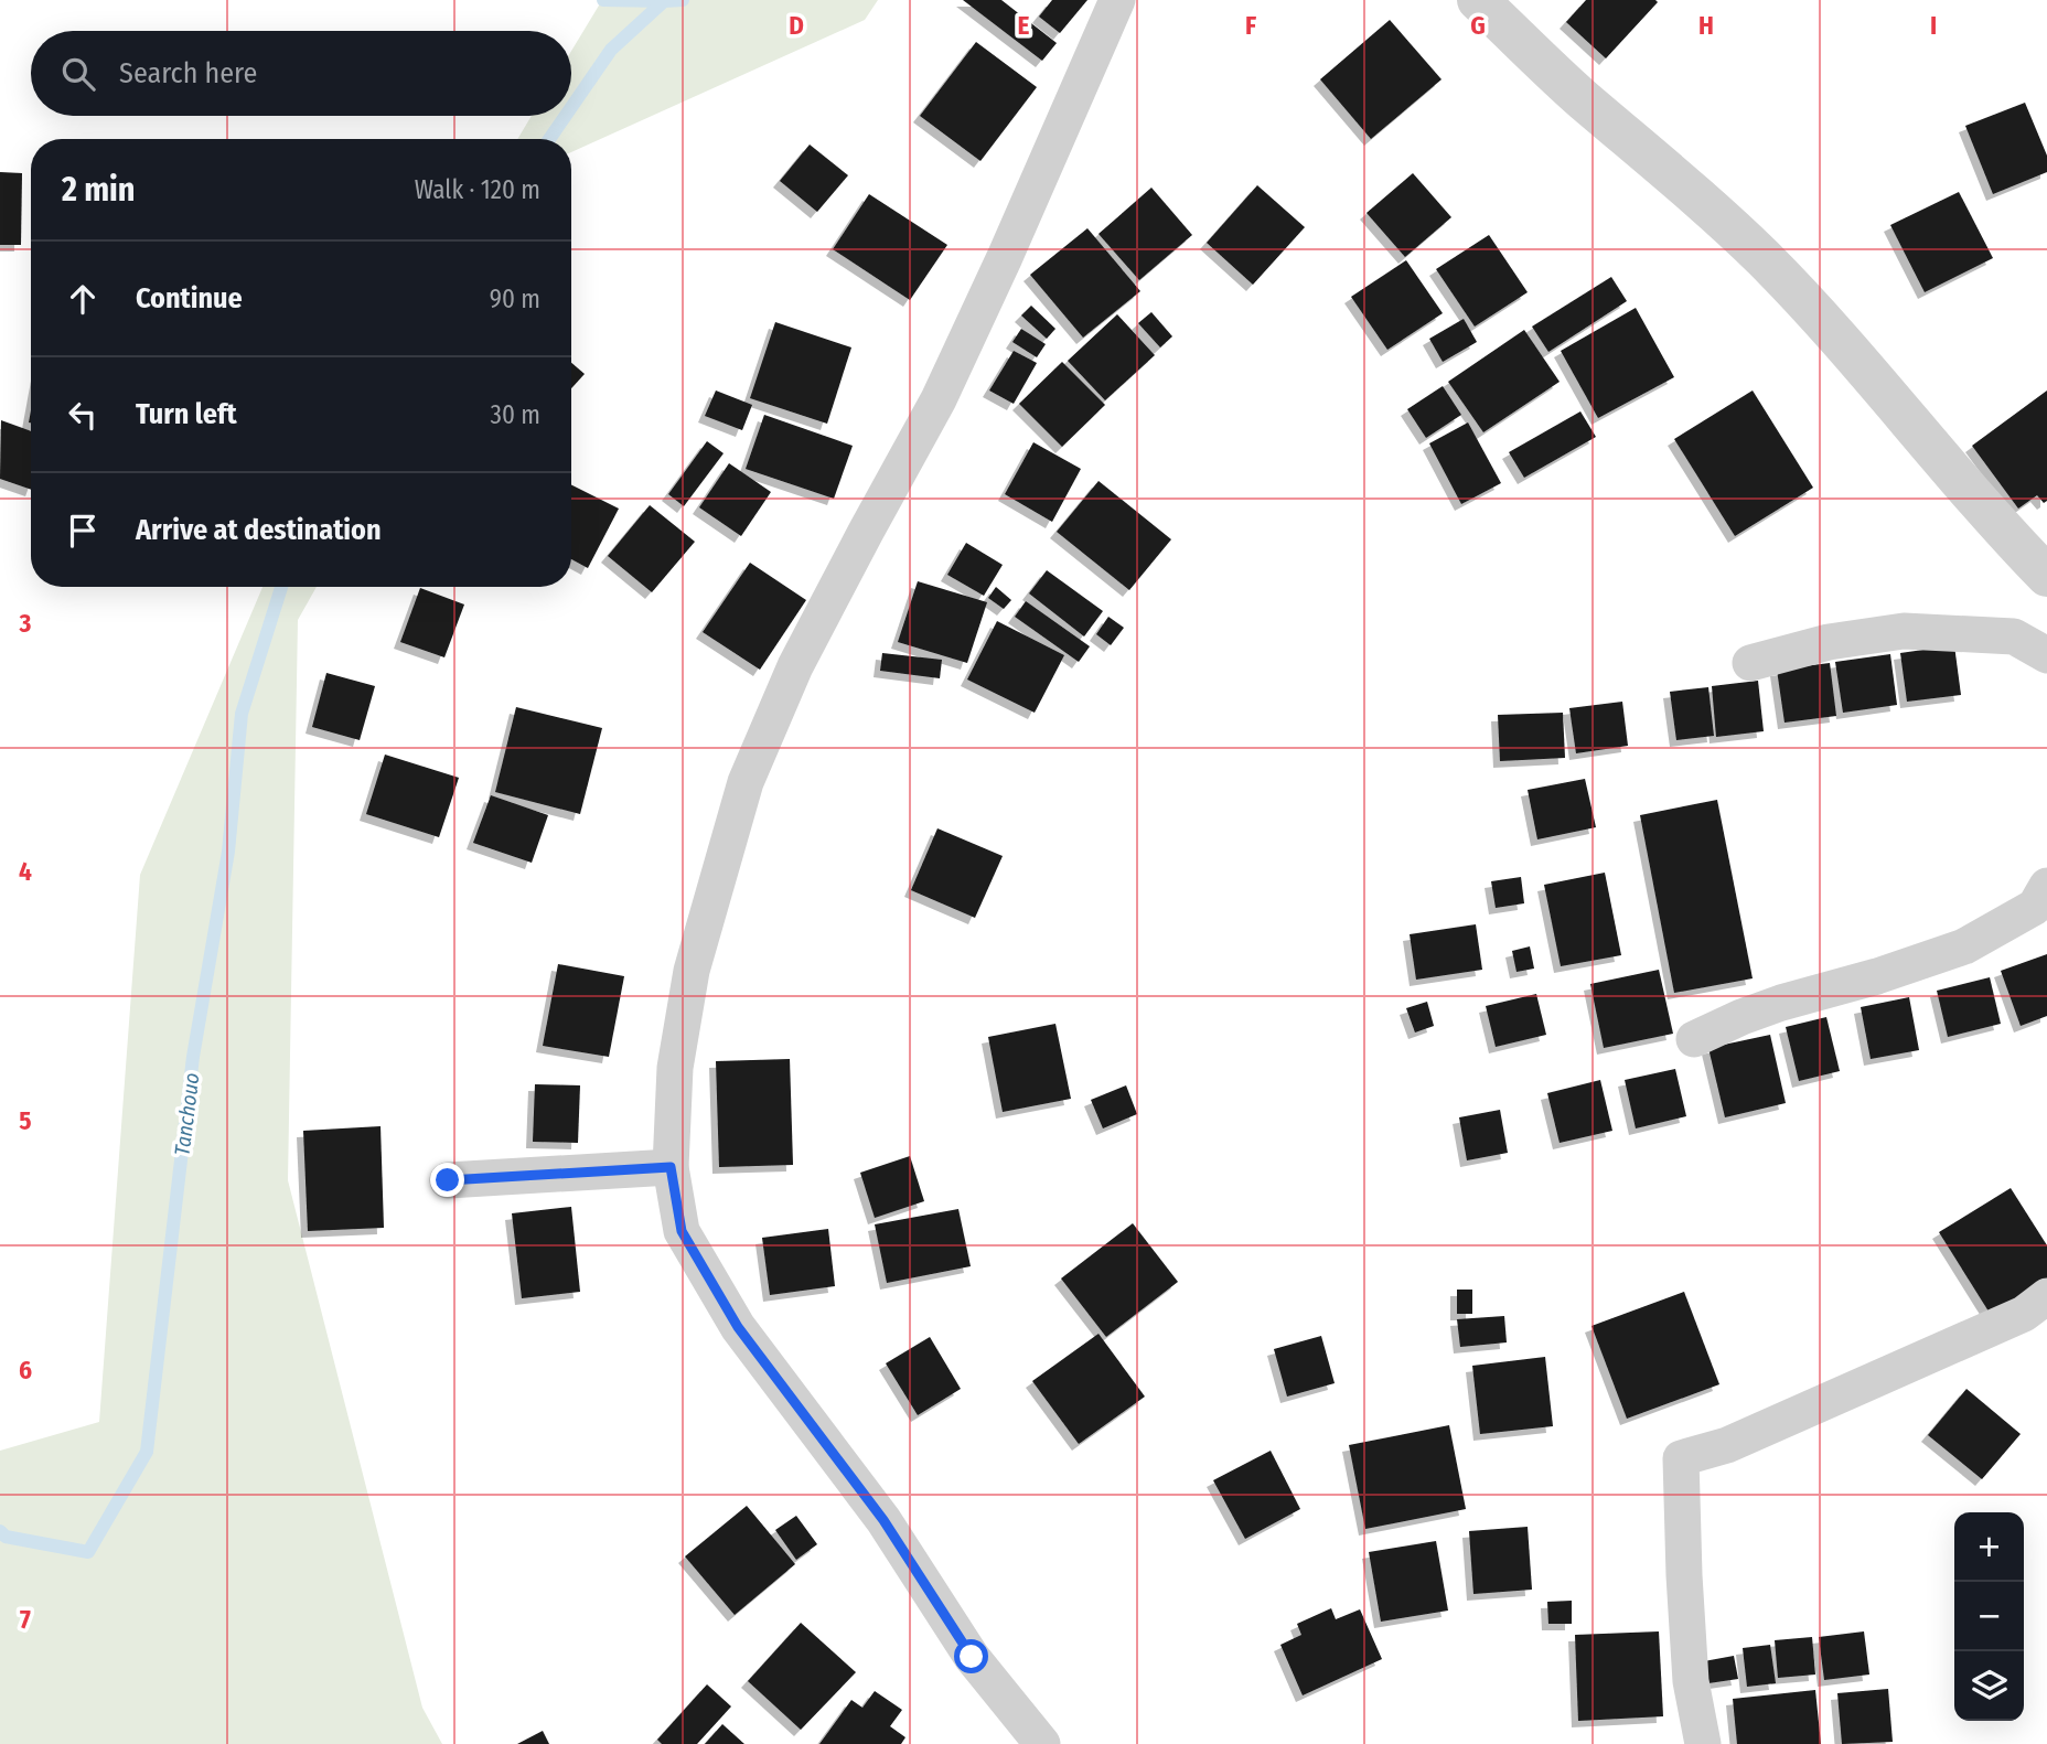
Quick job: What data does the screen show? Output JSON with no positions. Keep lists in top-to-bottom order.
{
  "water": ["Tanchouo"],
  "page": {
    "search": "Search here",
    "heading": ["2 min", "Walk · 120 m"],
    "list": [
      ["Continue", "90 m"],
      ["Turn left", "30 m"],
      "Arrive at destination"
    ],
    "map_buttons": ["+", "−"]
  },
  "grid": {
    "columns": [
      "D",
      "E",
      "F",
      "G",
      "H",
      "I"
    ],
    "rows": [
      "3",
      "4",
      "5",
      "6",
      "7"
    ]
  }
}
